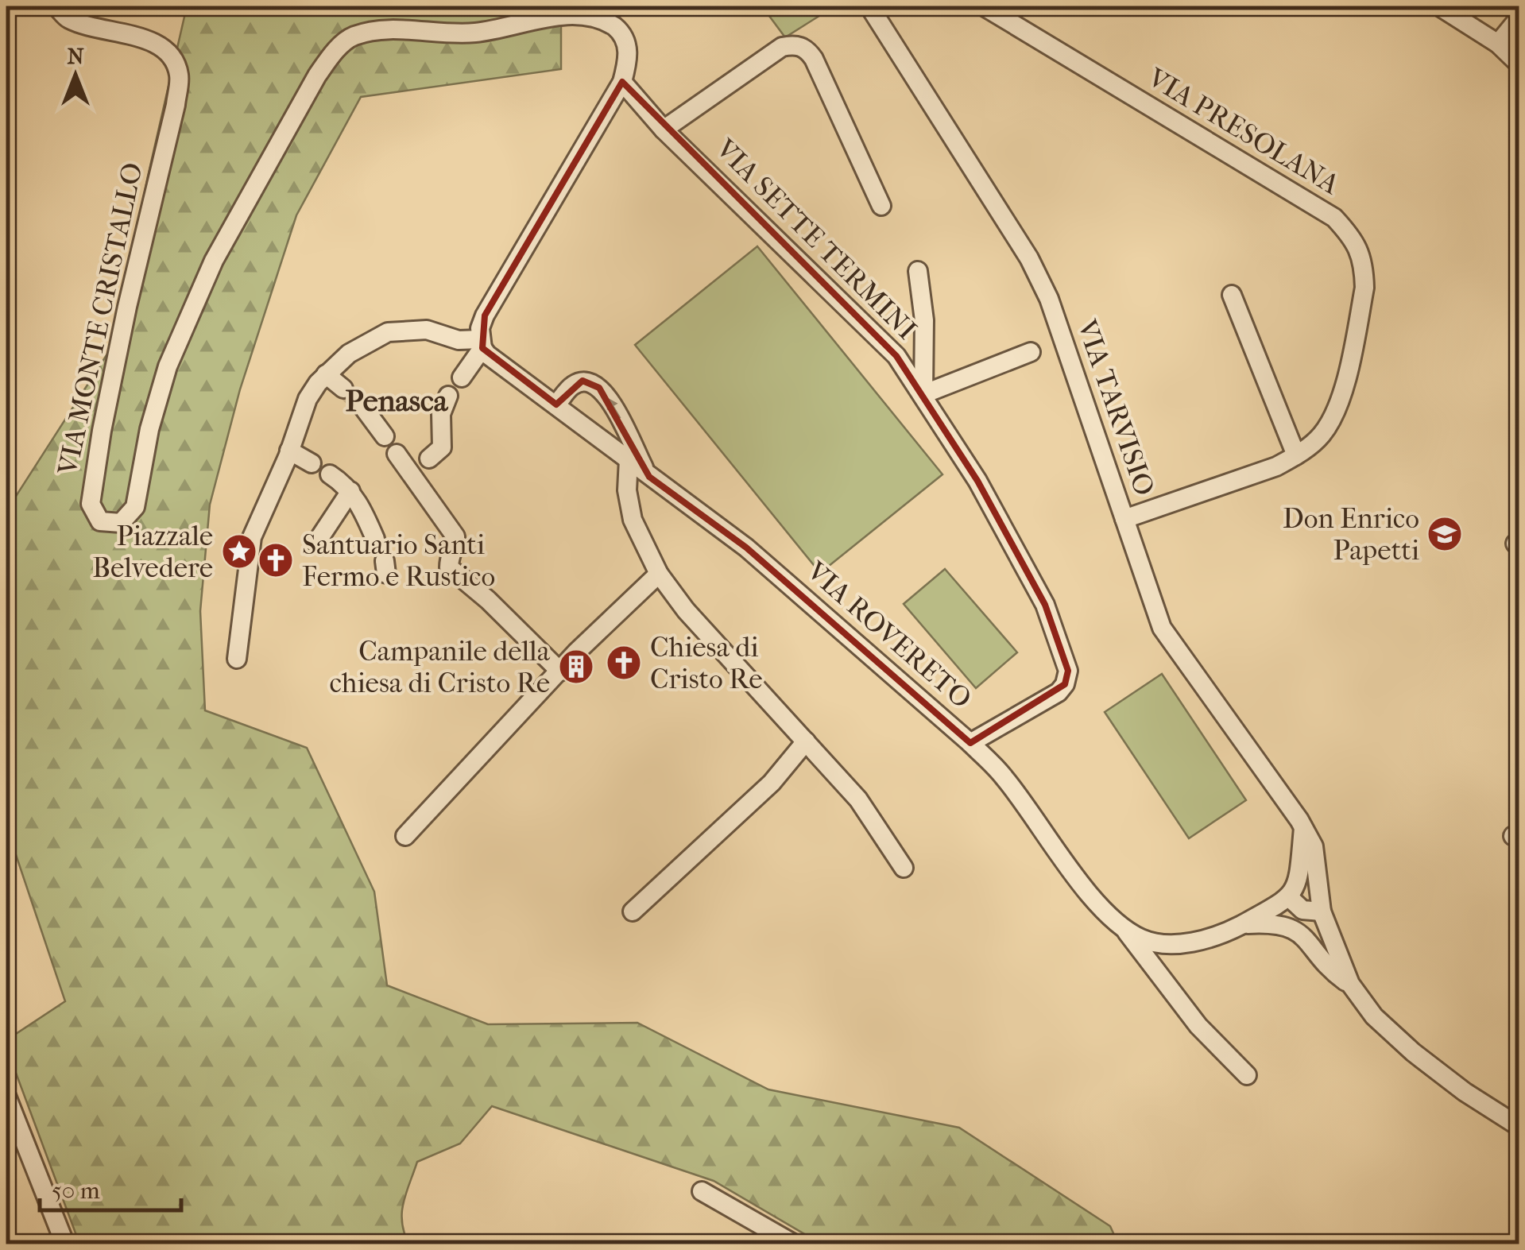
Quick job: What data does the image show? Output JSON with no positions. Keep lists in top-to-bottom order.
{
  "streets": {
    "street": [
      "VIA PRESOLANA",
      "VIA SETTE TERMINI",
      "VIA MONTE CRISTALLO",
      "VIA TARVISIO",
      "VIA ROVERETO"
    ]
  },
  "crossings": [
    ["VIA PRESOLANA", "VIA TARVISIO"],
    ["VIA SETTE TERMINI", "VIA MONTE CRISTALLO"],
    ["VIA SETTE TERMINI", "VIA ROVERETO"],
    ["VIA MONTE CRISTALLO", "VIA ROVERETO"],
    ["VIA TARVISIO", "VIA ROVERETO"]
  ],
  "districts": ["Penasca"],
  "places": {
    "school or university": ["Don Enrico Papetti"],
    "place": ["Piazzale Belvedere"],
    "church": ["Santuario Santi Fermo e Rustico", "Chiesa di Cristo Re"],
    "building": ["Campanile della chiesa di Cristo Re"]
  },
  "scale_bar": "50 m",
  "north": "top"
}
